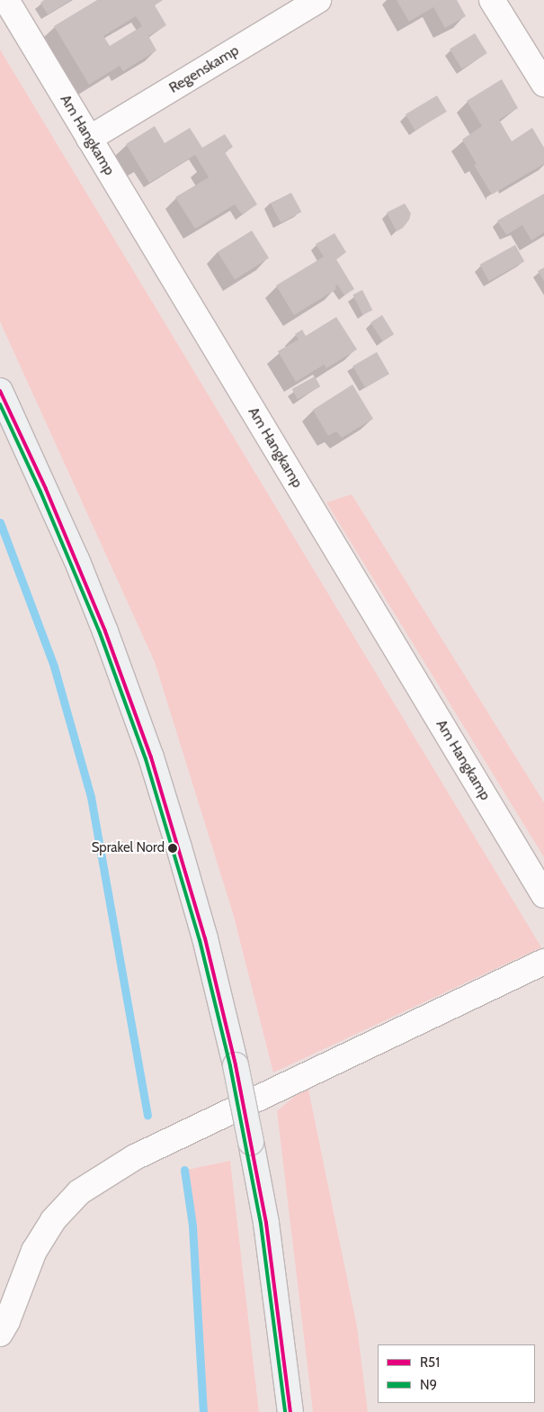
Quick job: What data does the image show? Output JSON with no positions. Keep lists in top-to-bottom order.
{
  "streets": {
    "street": ["Regenskamp", "Am Hangkamp"]
  },
  "crossings": [
    ["Regenskamp", "Am Hangkamp"]
  ],
  "places": ["Sprakel Nord"],
  "lines": ["transit line R51", "transit line N9"],
  "legend": ["R51", "N9"]
}
